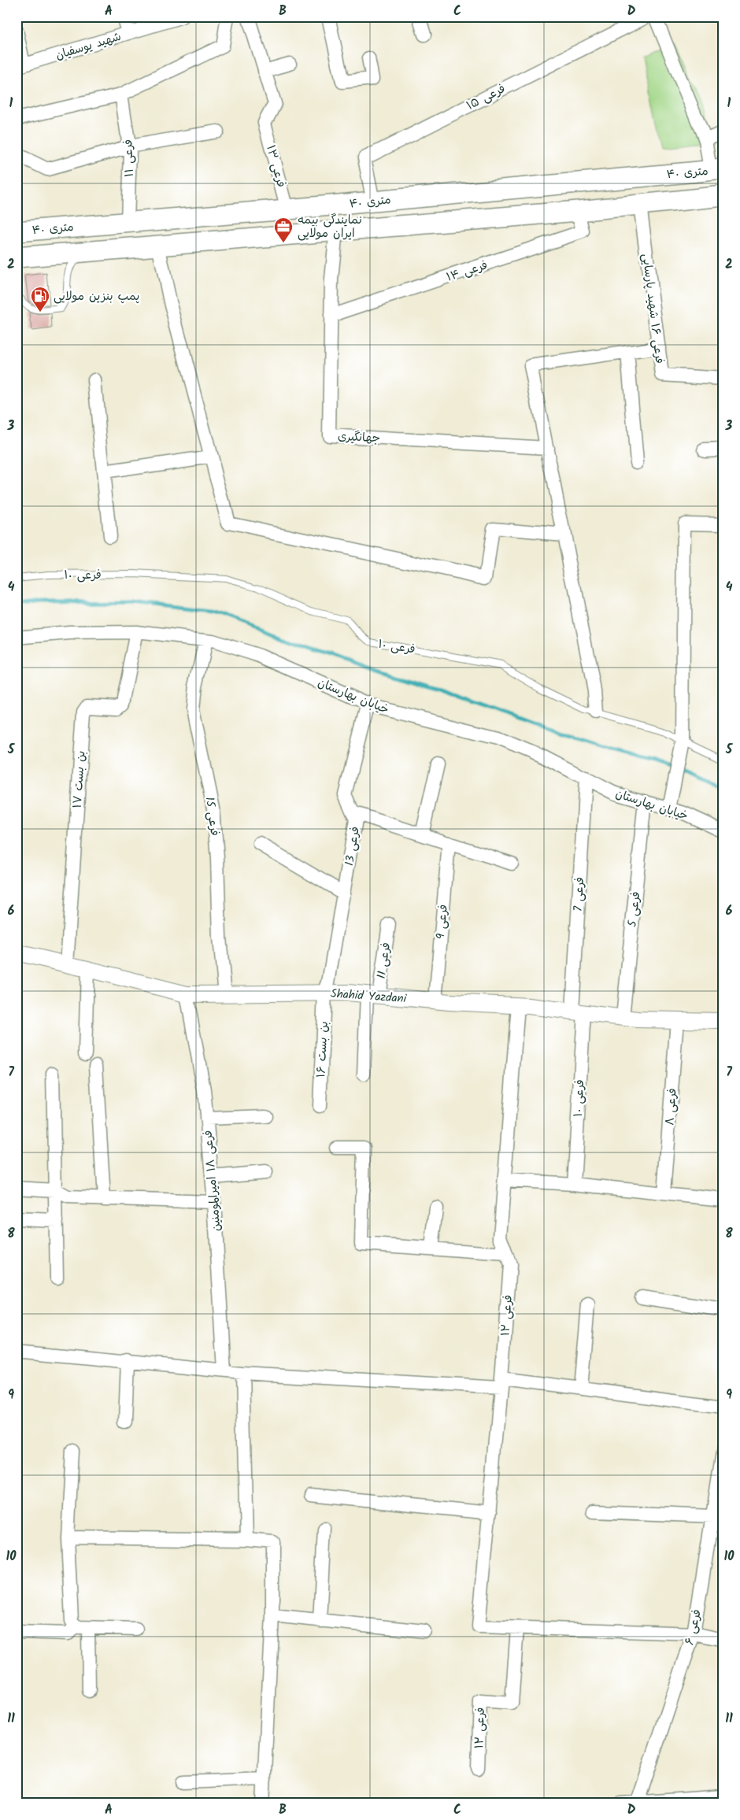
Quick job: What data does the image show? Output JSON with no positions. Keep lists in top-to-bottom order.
{
  "streets": {
    "main road": ["۴۰ متری"],
    "street": [
      "شهید یوسفیان",
      "فرعی ۱۵",
      "فرعی ۱۱",
      "فرعی ۱۳",
      "فرعی ۱۴",
      "فرعی ۱۶ شهید پارسایی",
      "جهانگیری",
      "فرعی ۱۰",
      "خیابان بهارستان",
      "بن بست ۱۷",
      "فرعی 15",
      "فرعی 13",
      "فرعی 7",
      "فرعی 5",
      "فرعی 9",
      "فرعی 11",
      "Shahid Yazdani",
      "بن بست ۱۶",
      "فرعی ۸",
      "فرعی ۱۸ امیرالمومنین",
      "فرعی ۱۲",
      "فرعی ۶"
    ]
  },
  "crossings": [
    ["فرعی ۱۵", "۴۰ متری"],
    ["فرعی ۱۱", "۴۰ متری"],
    ["فرعی ۱۳", "۴۰ متری"],
    ["فرعی ۱۴", "جهانگیری"],
    ["فرعی ۱۰", "فرعی 7"],
    ["فرعی ۱۰", "Shahid Yazdani"],
    ["خیابان بهارستان", "بن بست ۱۷"],
    ["خیابان بهارستان", "فرعی 15"],
    ["خیابان بهارستان", "فرعی 13"],
    ["خیابان بهارستان", "فرعی 7"],
    ["خیابان بهارستان", "فرعی 5"],
    ["بن بست ۱۷", "Shahid Yazdani"],
    ["فرعی 15", "Shahid Yazdani"],
    ["فرعی 13", "Shahid Yazdani"],
    ["فرعی 13", "بن بست ۱۶"],
    ["فرعی 7", "Shahid Yazdani"],
    ["فرعی 5", "Shahid Yazdani"],
    ["فرعی 9", "Shahid Yazdani"],
    ["فرعی 11", "Shahid Yazdani"],
    ["Shahid Yazdani", "بن بست ۱۶"],
    ["Shahid Yazdani", "فرعی ۸"],
    ["Shahid Yazdani", "فرعی ۱۸ امیرالمومنین"],
    ["Shahid Yazdani", "فرعی ۱۲"]
  ],
  "places": {
    "office": ["نمایندگی بیمه ایران مولایی"],
    "fuel station": ["پمپ بنزین مولایی"]
  },
  "grid": {
    "columns": [
      "A",
      "B",
      "C",
      "D"
    ],
    "rows": [
      "1",
      "2",
      "3",
      "4",
      "5",
      "6",
      "7",
      "8",
      "9",
      "10",
      "11"
    ]
  }
}
